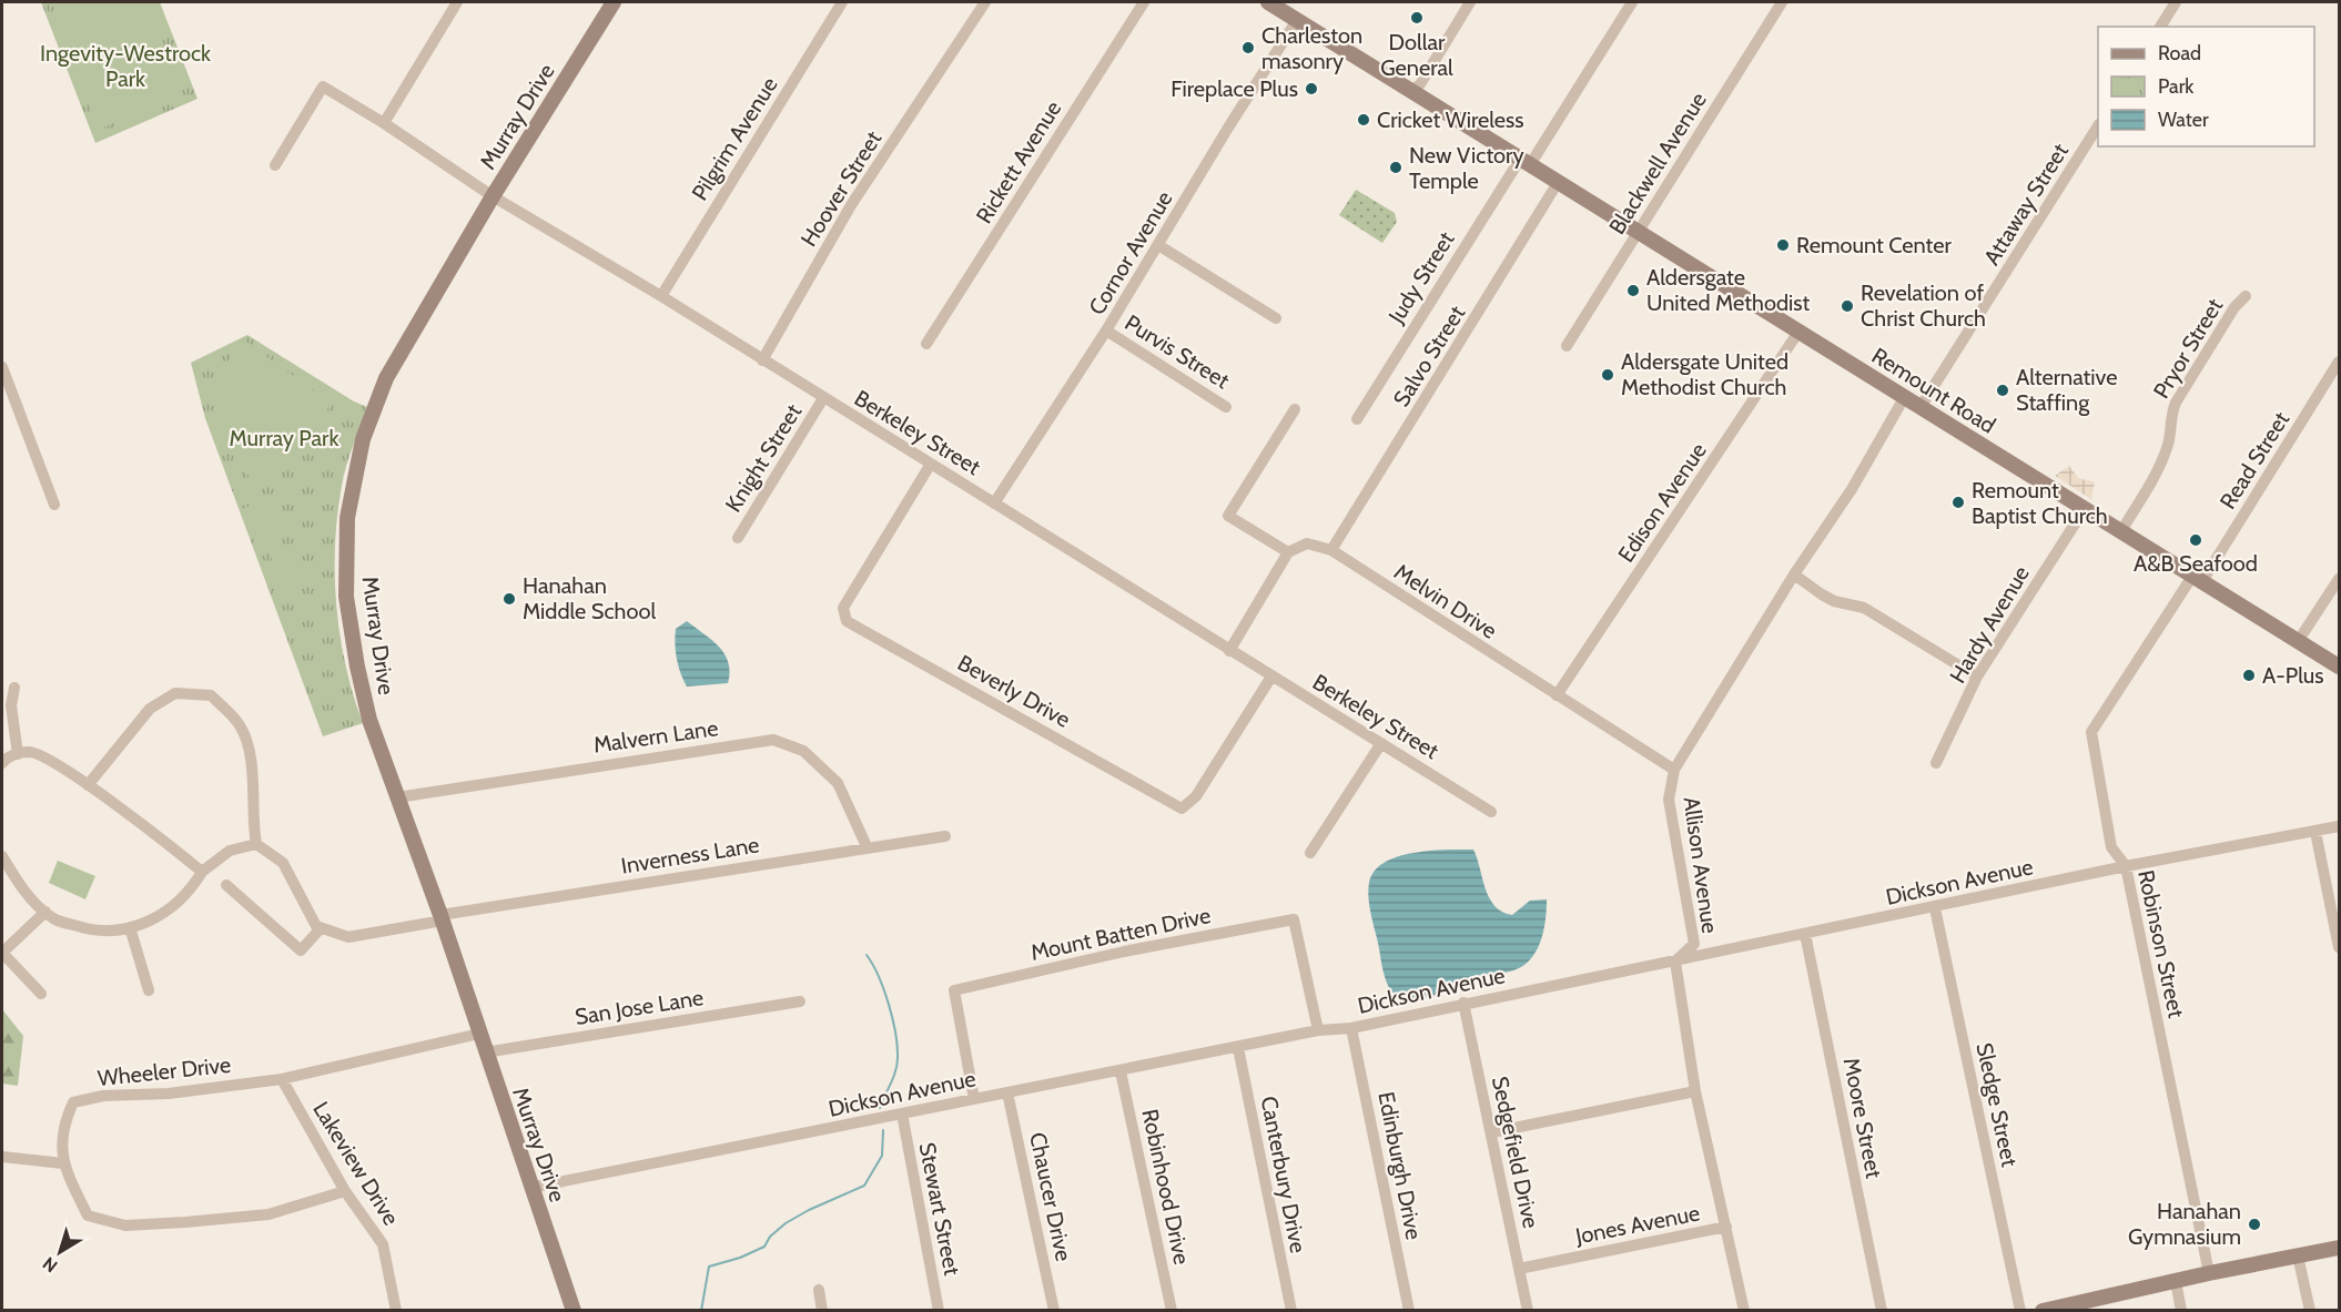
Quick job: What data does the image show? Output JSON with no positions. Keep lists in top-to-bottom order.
{
  "streets": {
    "street": [
      "Murray Drive",
      "Pilgrim Avenue",
      "Rickett Avenue",
      "Blackwell Avenue",
      "Hoover Street",
      "Attaway Street",
      "Cornor Avenue",
      "Judy Street",
      "Pryor Street",
      "Purvis Street",
      "Salvo Street",
      "Remount Road",
      "Berkeley Street",
      "Knight Street",
      "Read Street",
      "Edison Avenue",
      "Melvin Drive",
      "Hardy Avenue",
      "Beverly Drive",
      "Malvern Lane",
      "Inverness Lane",
      "Allison Avenue",
      "Dickson Avenue",
      "Mount Batten Drive",
      "Robinson Street",
      "San Jose Lane",
      "Wheeler Drive",
      "Sledge Street",
      "Moore Street",
      "Sedgefield Drive",
      "Lakeview Drive",
      "Edinburgh Drive",
      "Canterbury Drive",
      "Robinhood Drive",
      "Chaucer Drive",
      "Stewart Street",
      "Jones Avenue"
    ]
  },
  "crossings": [
    ["Murray Drive", "Berkeley Street"],
    ["Murray Drive", "Malvern Lane"],
    ["Murray Drive", "Inverness Lane"],
    ["Murray Drive", "Dickson Avenue"],
    ["Murray Drive", "San Jose Lane"],
    ["Murray Drive", "Wheeler Drive"],
    ["Pilgrim Avenue", "Berkeley Street"],
    ["Blackwell Avenue", "Remount Road"],
    ["Hoover Street", "Berkeley Street"],
    ["Attaway Street", "Remount Road"],
    ["Cornor Avenue", "Purvis Street"],
    ["Cornor Avenue", "Remount Road"],
    ["Cornor Avenue", "Berkeley Street"],
    ["Judy Street", "Remount Road"],
    ["Pryor Street", "Remount Road"],
    ["Salvo Street", "Remount Road"],
    ["Salvo Street", "Melvin Drive"],
    ["Remount Road", "Read Street"],
    ["Remount Road", "Edison Avenue"],
    ["Remount Road", "Hardy Avenue"],
    ["Remount Road", "Allison Avenue"],
    ["Remount Road", "Robinson Street"],
    ["Berkeley Street", "Knight Street"],
    ["Berkeley Street", "Beverly Drive"],
    ["Read Street", "Robinson Street"],
    ["Edison Avenue", "Melvin Drive"],
    ["Melvin Drive", "Allison Avenue"],
    ["Malvern Lane", "Inverness Lane"],
    ["Allison Avenue", "Dickson Avenue"],
    ["Dickson Avenue", "Mount Batten Drive"],
    ["Dickson Avenue", "Robinson Street"],
    ["Dickson Avenue", "Sledge Street"],
    ["Dickson Avenue", "Moore Street"],
    ["Dickson Avenue", "Sedgefield Drive"],
    ["Dickson Avenue", "Edinburgh Drive"],
    ["Dickson Avenue", "Canterbury Drive"],
    ["Dickson Avenue", "Robinhood Drive"],
    ["Dickson Avenue", "Chaucer Drive"],
    ["Dickson Avenue", "Stewart Street"],
    ["Wheeler Drive", "Lakeview Drive"],
    ["Sedgefield Drive", "Jones Avenue"]
  ],
  "parks": ["Ingevity-Westrock Park", "Murray Park"],
  "places": [
    "Dollar General",
    "Charleston masonry",
    "Fireplace Plus",
    "Cricket Wireless",
    "New Victory Temple",
    "Remount Center",
    "Aldersgate United Methodist",
    "Revelation of Christ Church",
    "Aldersgate United Methodist Church",
    "Alternative Staffing",
    "Remount Baptist Church",
    "A&B Seafood",
    "Hanahan Middle School",
    "A-Plus",
    "Hanahan Gymnasium"
  ],
  "legend": ["Road", "Park", "Water"],
  "north": "bottom left"
}
